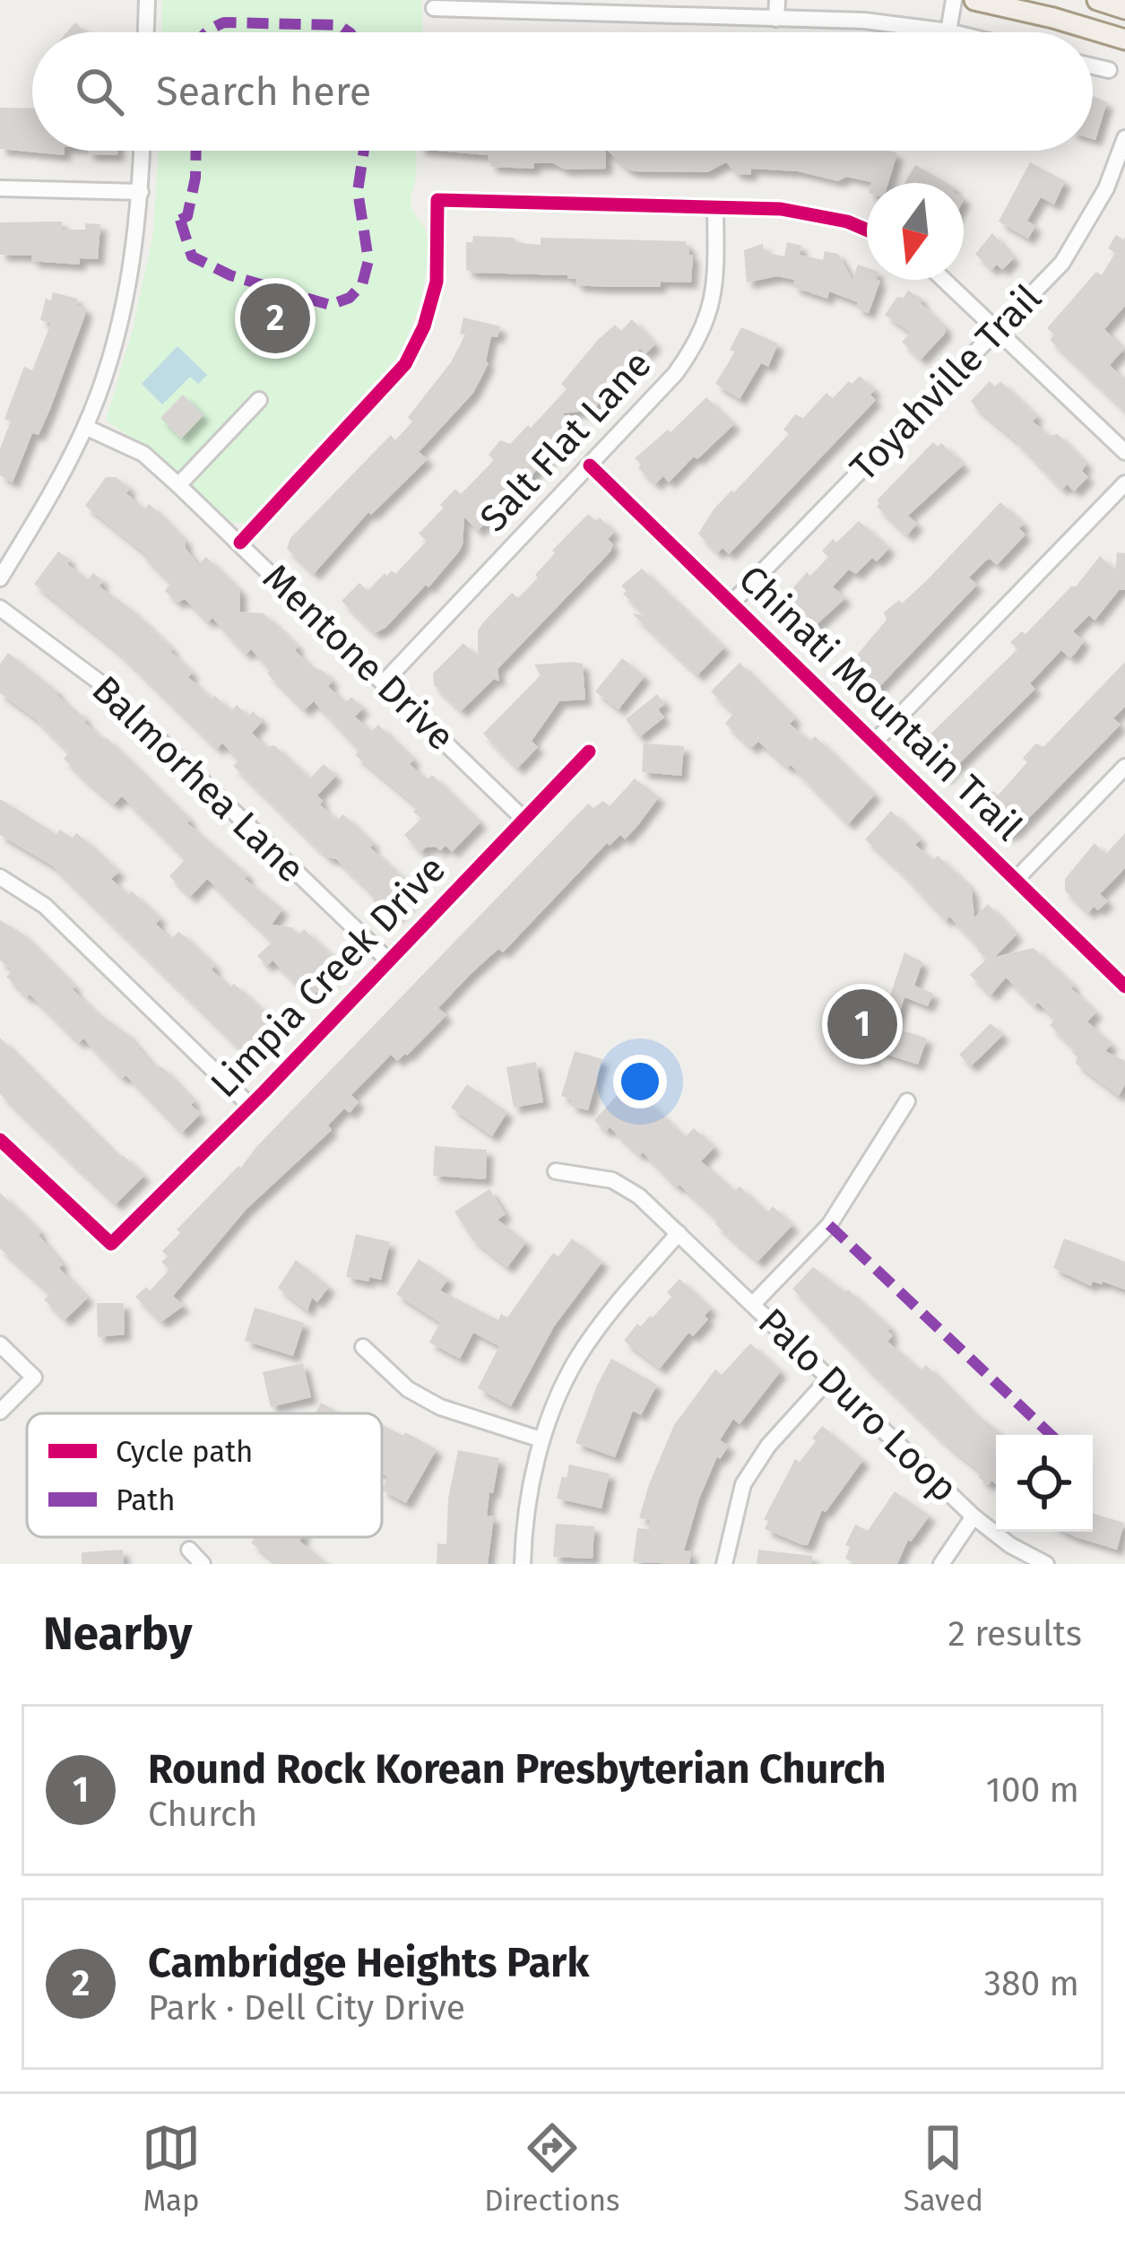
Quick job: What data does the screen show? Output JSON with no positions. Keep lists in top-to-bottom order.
{
  "streets": {
    "street": [
      "Toyahville Trail",
      "Salt Flat Lane",
      "Mentone Drive",
      "Chinati Mountain Trail",
      "Balmorhea Lane",
      "Limpia Creek Drive",
      "Palo Duro Loop"
    ]
  },
  "crossings": [
    ["Toyahville Trail", "Chinati Mountain Trail"],
    ["Salt Flat Lane", "Mentone Drive"],
    ["Salt Flat Lane", "Chinati Mountain Trail"],
    ["Mentone Drive", "Limpia Creek Drive"],
    ["Balmorhea Lane", "Limpia Creek Drive"]
  ],
  "legend": ["Cycle path", "Path"],
  "north": "bottom",
  "page": {
    "search": "Search here",
    "pins": ["2", "1"],
    "heading": ["Nearby", "2 results"],
    "list": [
      {
        "mark": "1",
        "name": "Round Rock Korean Presbyterian Church",
        "note": "Church",
        "value": "100 m"
      },
      {
        "mark": "2",
        "name": "Cambridge Heights Park",
        "note": "Park · Dell City Drive",
        "value": "380 m"
      }
    ],
    "nav": ["Map", "Directions", "Saved"]
  }
}
